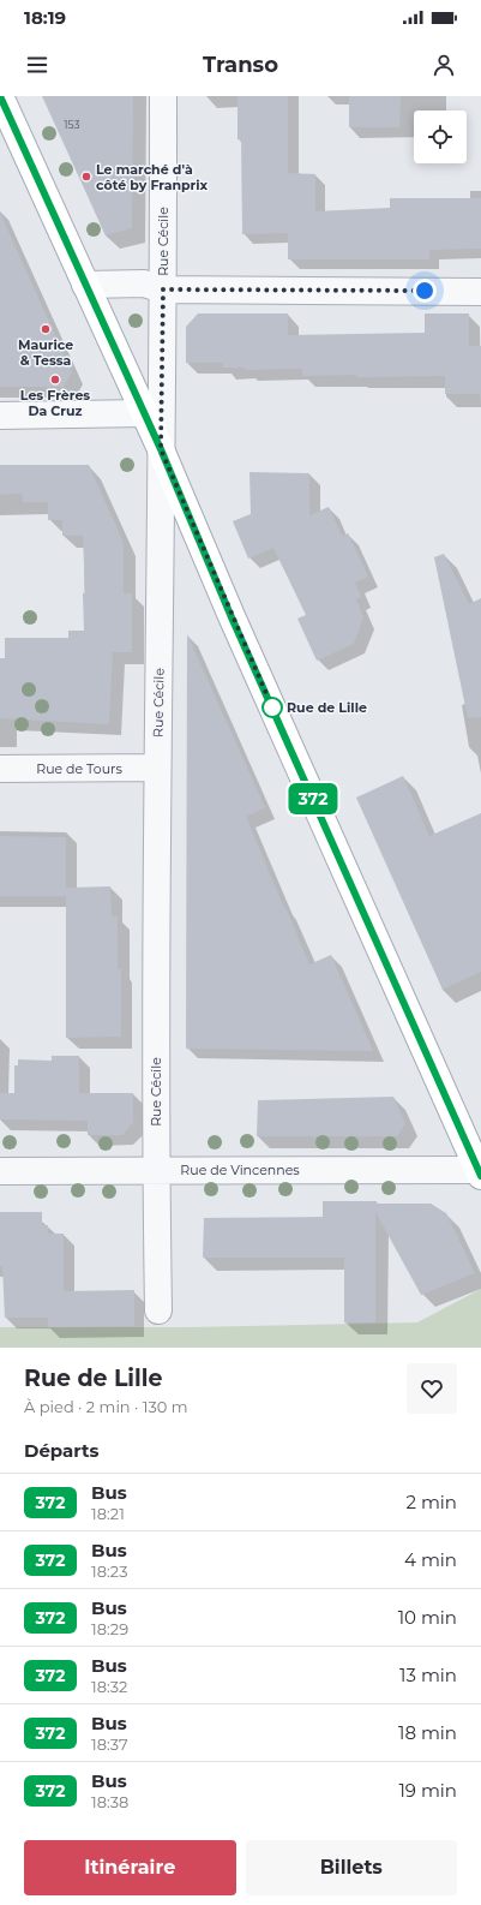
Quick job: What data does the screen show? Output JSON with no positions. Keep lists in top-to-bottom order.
{
  "streets": {
    "street": ["Rue Cécile", "Rue de Tours", "Rue de Vincennes"]
  },
  "crossings": [
    ["Rue Cécile", "Rue de Tours"],
    ["Rue Cécile", "Rue de Vincennes"]
  ],
  "places": [
    "Le marché d'à côté by Franprix",
    "Maurice & Tessa",
    "Les Frères Da Cruz",
    "Rue de Lille"
  ],
  "lines": ["bus line 372"],
  "house_numbers": ["153"],
  "page": {
    "status": "18:19",
    "header": "Transo",
    "on_map": "372",
    "heading": [
      ["Rue de Lille", "À pied · 2 min · 130 m"],
      "Départs"
    ],
    "list": [
      {
        "mark": "372",
        "name": "Bus",
        "note": "18:21",
        "value": "2 min"
      },
      {
        "mark": "372",
        "name": "Bus",
        "note": "18:23",
        "value": "4 min"
      },
      {
        "mark": "372",
        "name": "Bus",
        "note": "18:29",
        "value": "10 min"
      },
      {
        "mark": "372",
        "name": "Bus",
        "note": "18:32",
        "value": "13 min"
      },
      {
        "mark": "372",
        "name": "Bus",
        "note": "18:37",
        "value": "18 min"
      },
      {
        "mark": "372",
        "name": "Bus",
        "note": "18:38",
        "value": "19 min"
      }
    ],
    "buttons": ["Itinéraire", "Billets"]
  }
}
